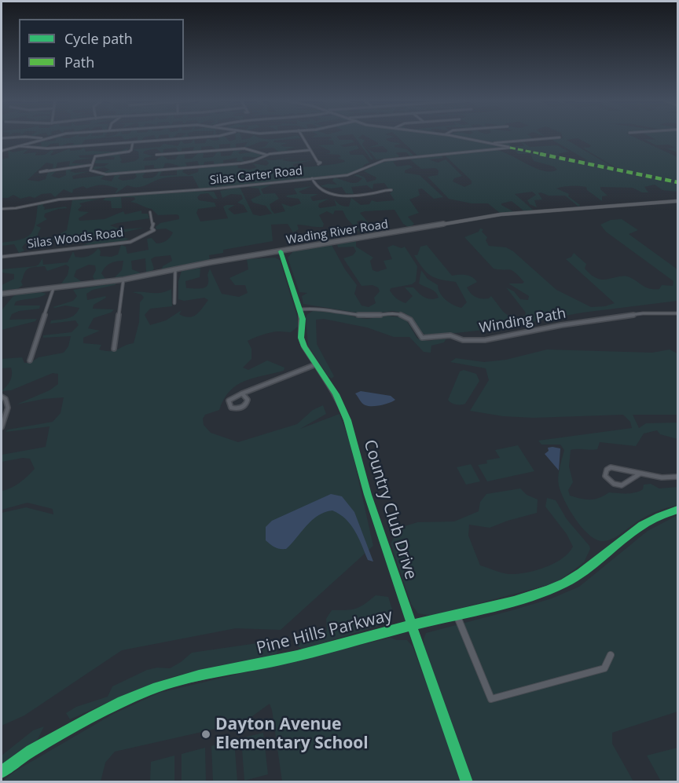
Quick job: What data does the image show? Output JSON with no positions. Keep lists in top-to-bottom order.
{
  "streets": {
    "main road": ["Wading River Road"],
    "street": [
      "Silas Carter Road",
      "Silas Woods Road",
      "Winding Path",
      "Country Club Drive",
      "Pine Hills Parkway"
    ]
  },
  "crossings": [
    ["Wading River Road", "Country Club Drive"],
    ["Winding Path", "Country Club Drive"],
    ["Country Club Drive", "Pine Hills Parkway"]
  ],
  "places": ["Dayton Avenue Elementary School"],
  "legend": ["Cycle path", "Path"]
}
